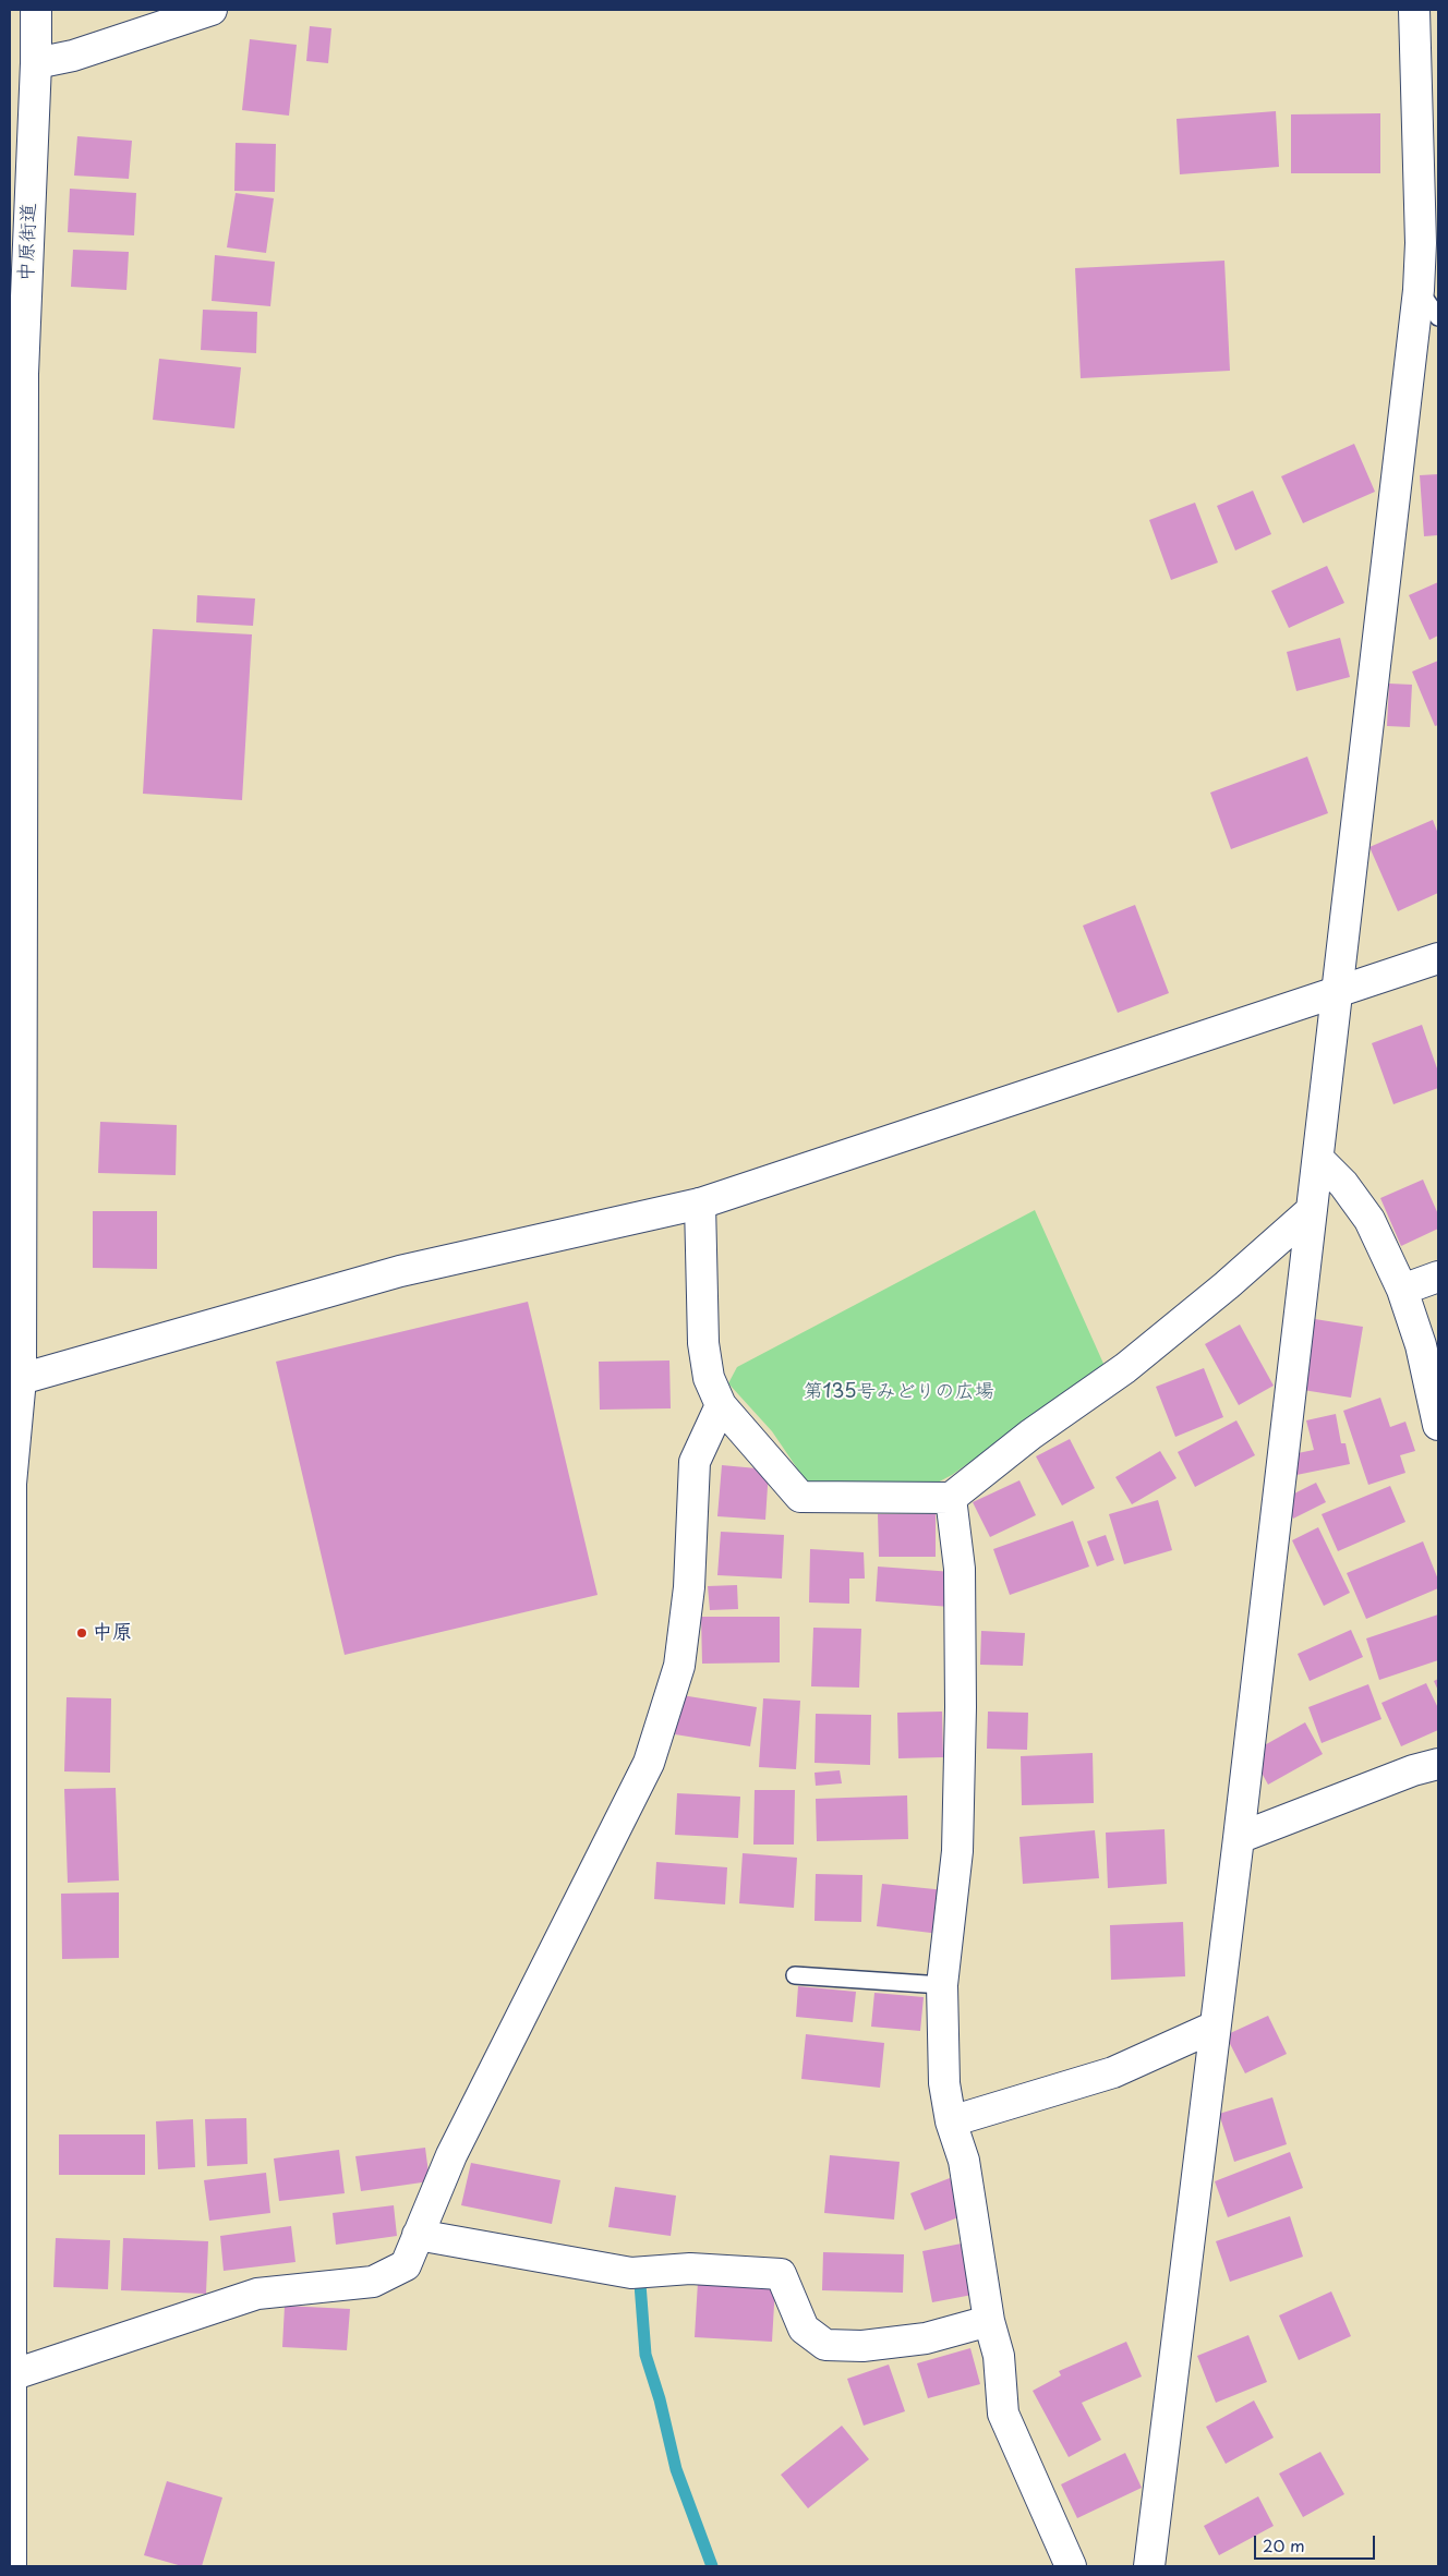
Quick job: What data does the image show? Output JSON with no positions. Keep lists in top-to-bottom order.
{
  "streets": {
    "street": ["中原街道"]
  },
  "parks": ["第135号みどりの広場"],
  "places": ["中原"],
  "scale_bar": "20 m"
}
